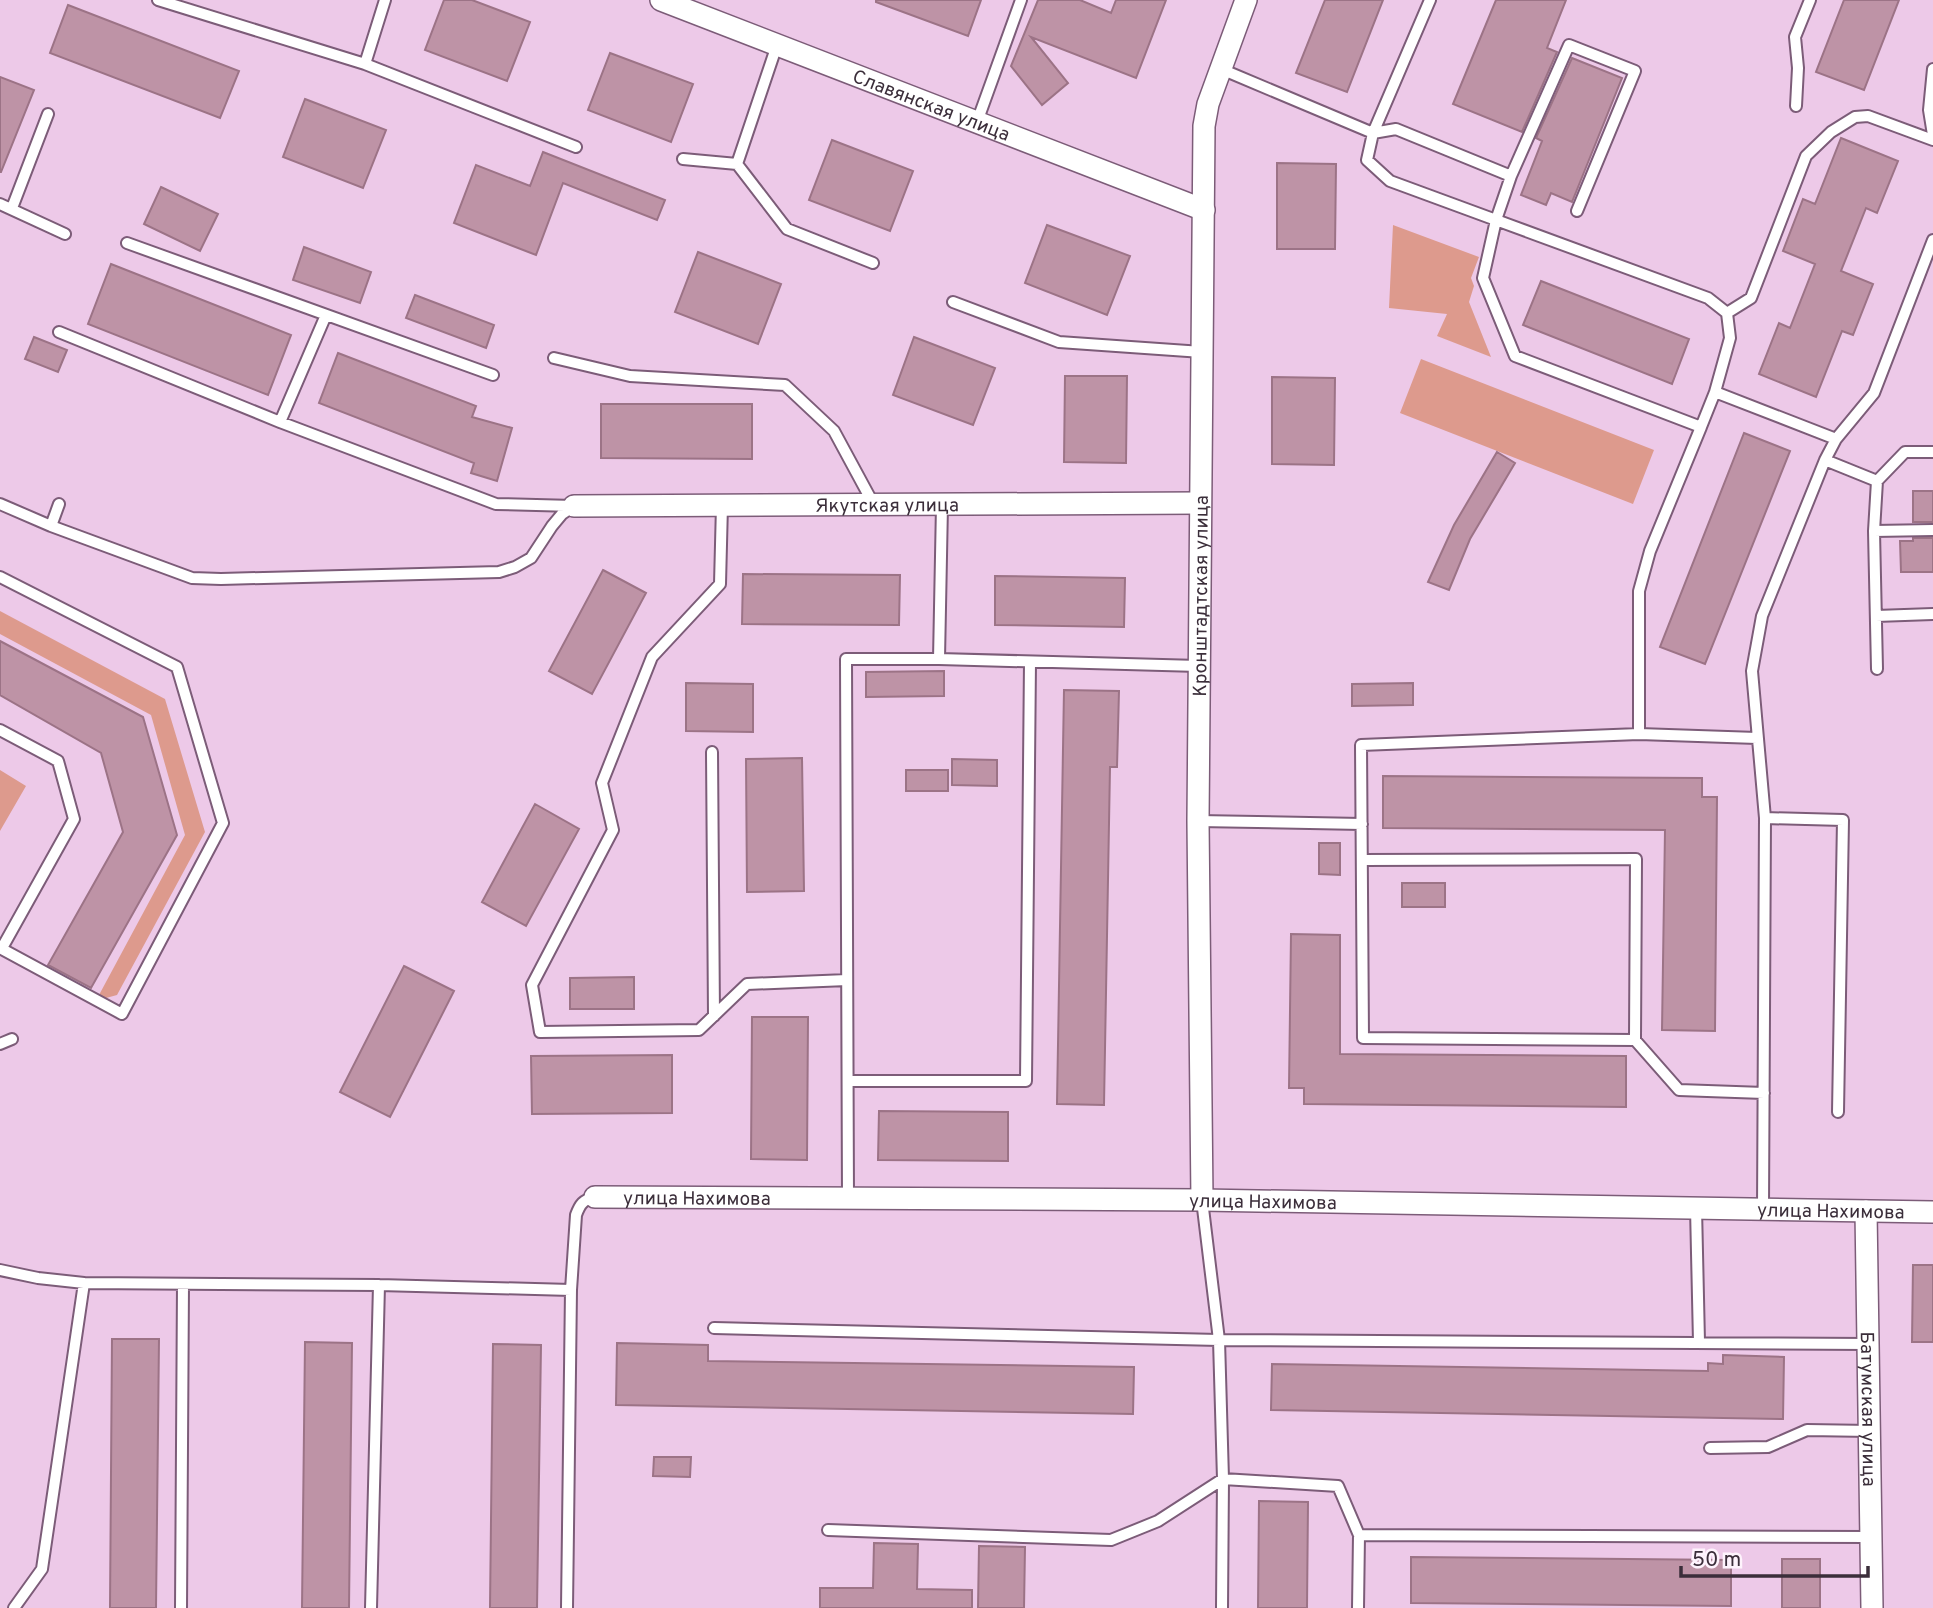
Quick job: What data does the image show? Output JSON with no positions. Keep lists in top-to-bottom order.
{
  "streets": {
    "street": [
      "Славянская улица",
      "Якутская улица",
      "Кронштадтская улица",
      "улица Нахимова",
      "Батумская улица"
    ]
  },
  "crossings": [
    ["Славянская улица", "Кронштадтская улица"],
    ["Якутская улица", "Кронштадтская улица"],
    ["Кронштадтская улица", "улица Нахимова"],
    ["улица Нахимова", "Батумская улица"]
  ],
  "scale_bar": "50 m"
}
